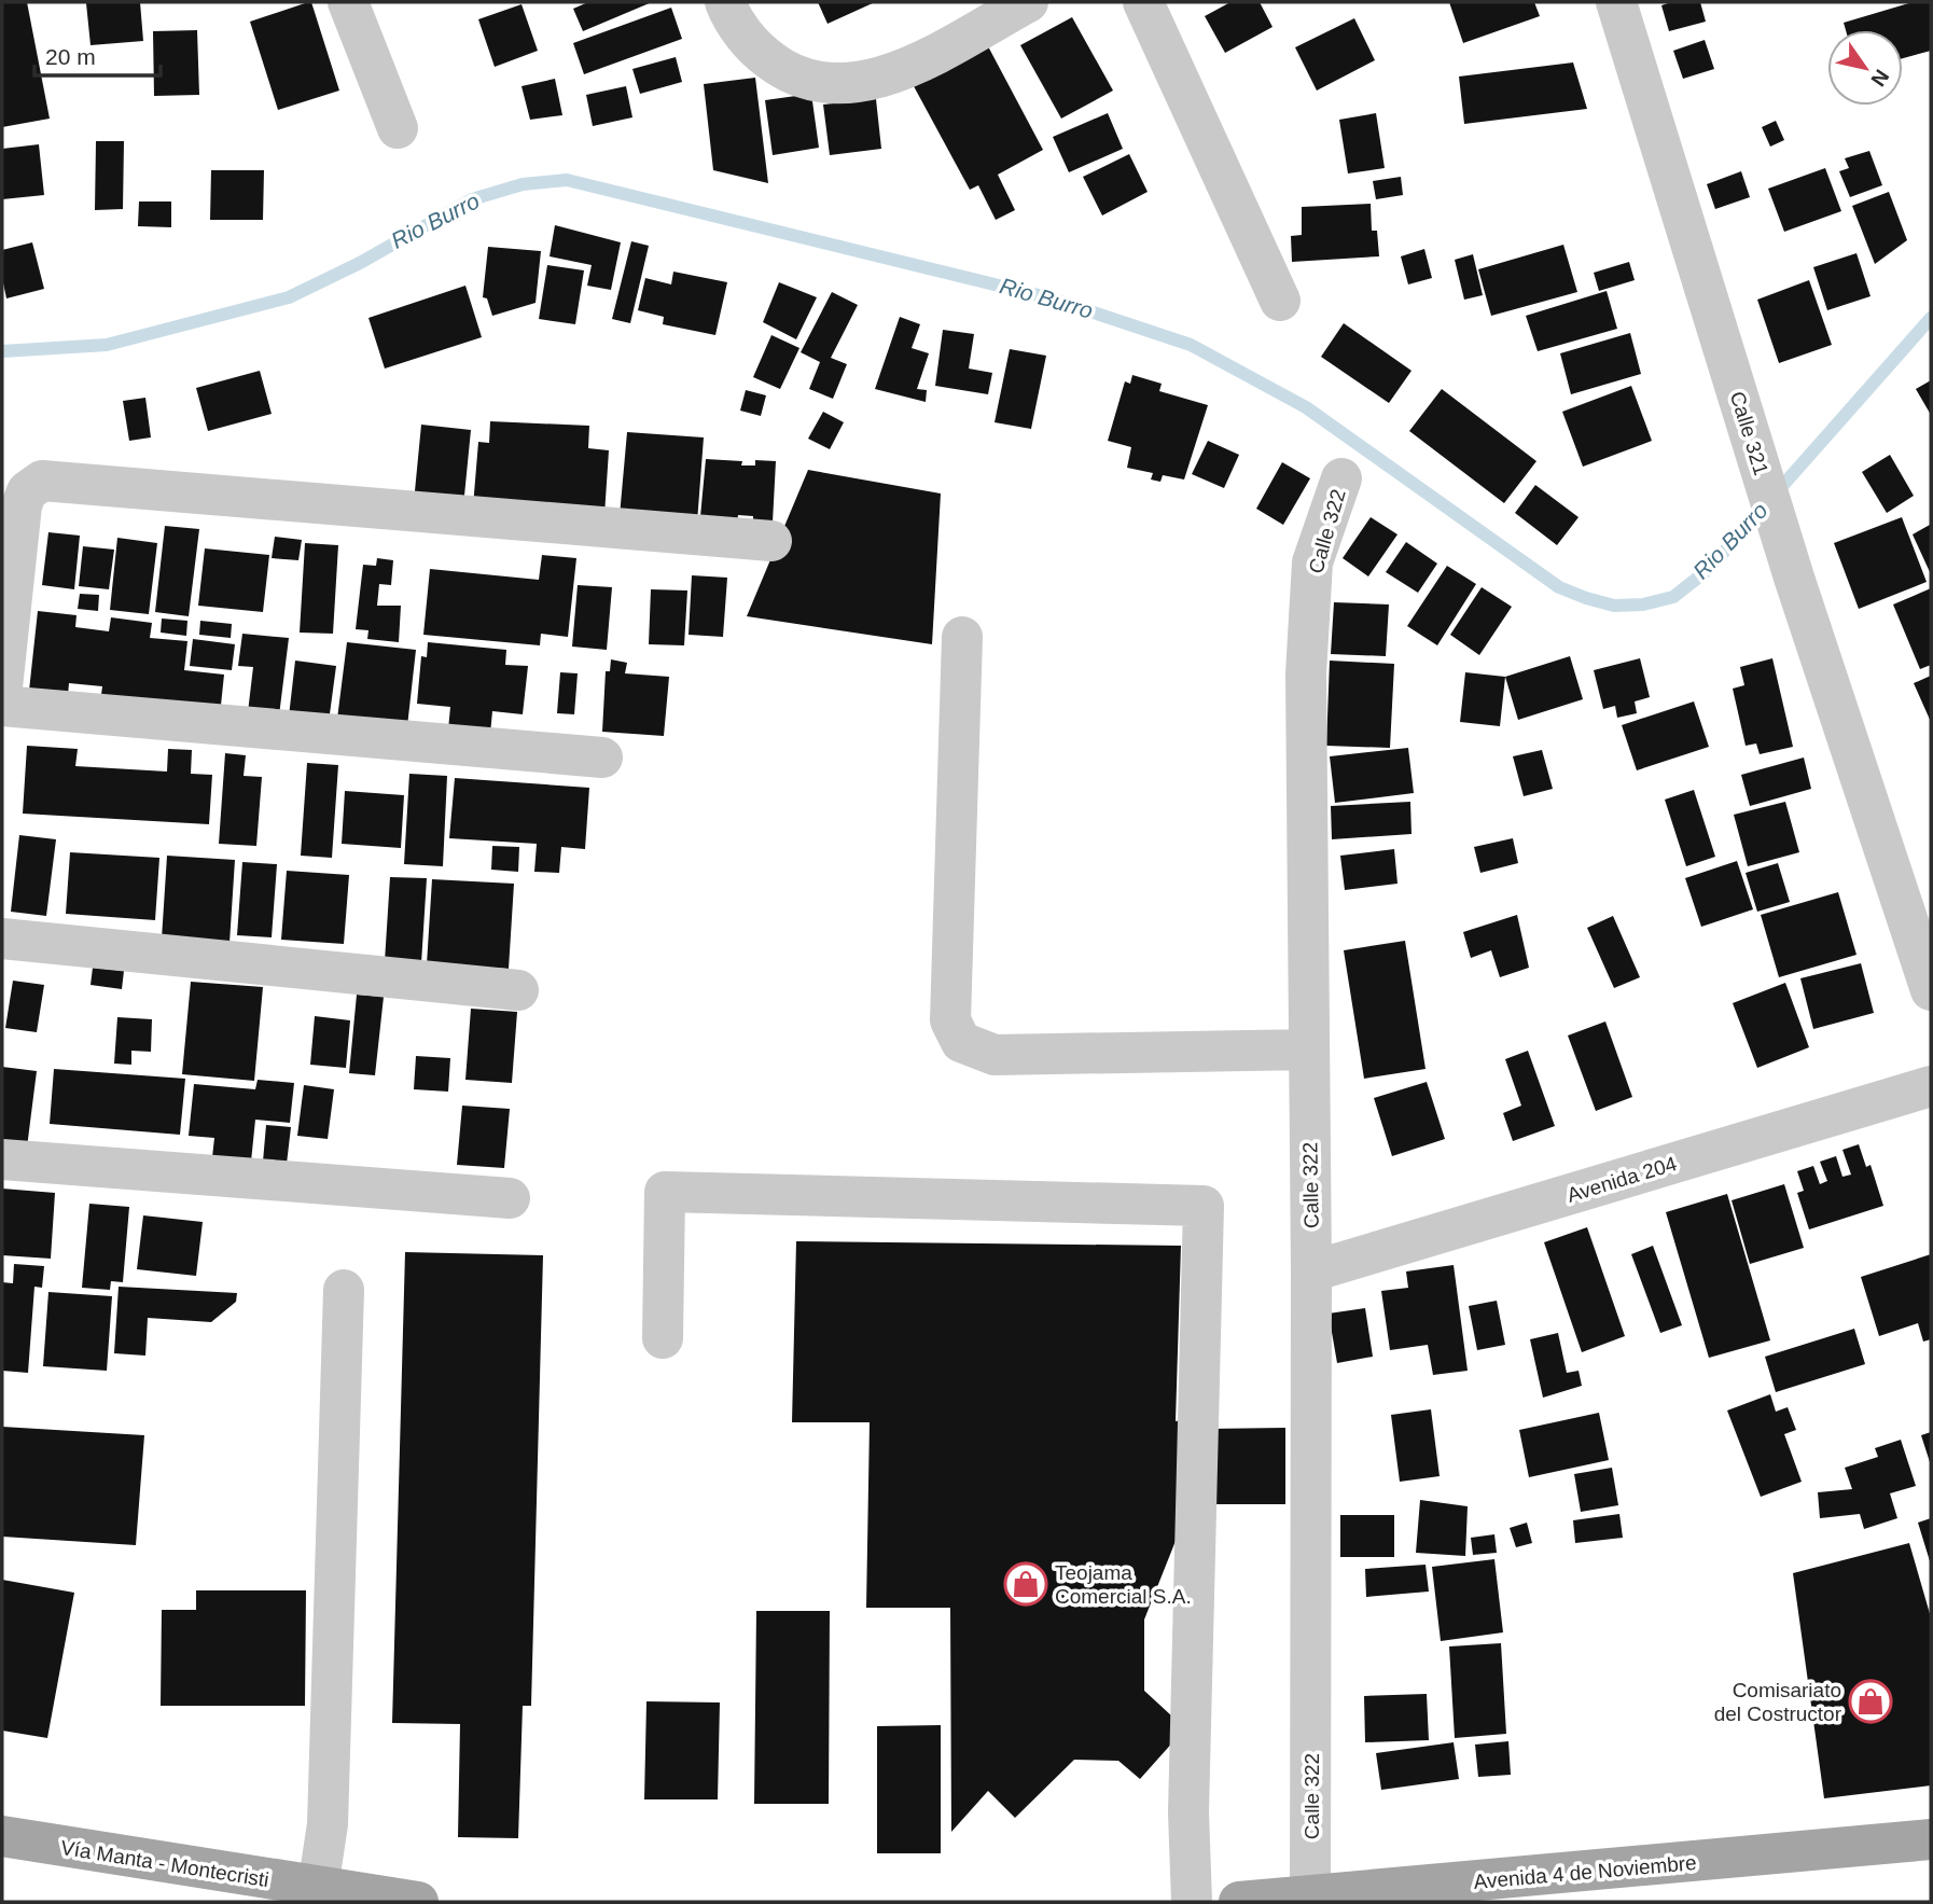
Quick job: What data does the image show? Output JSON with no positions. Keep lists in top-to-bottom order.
{
  "streets": {
    "main road": ["Vía Manta - Montecristi", "Avenida 4 de Noviembre"],
    "street": ["Calle 321", "Calle 322", "Avenida 204"]
  },
  "crossings": [
    ["Calle 322", "Avenida 204"],
    ["Calle 322", "Avenida 4 de Noviembre"]
  ],
  "water": ["Rio Burro"],
  "places": {
    "shop": ["Teojama Comercial S.A.", "Comisariato del Costructor"]
  },
  "scale_bar": "20 m",
  "north": "bottom right"
}
